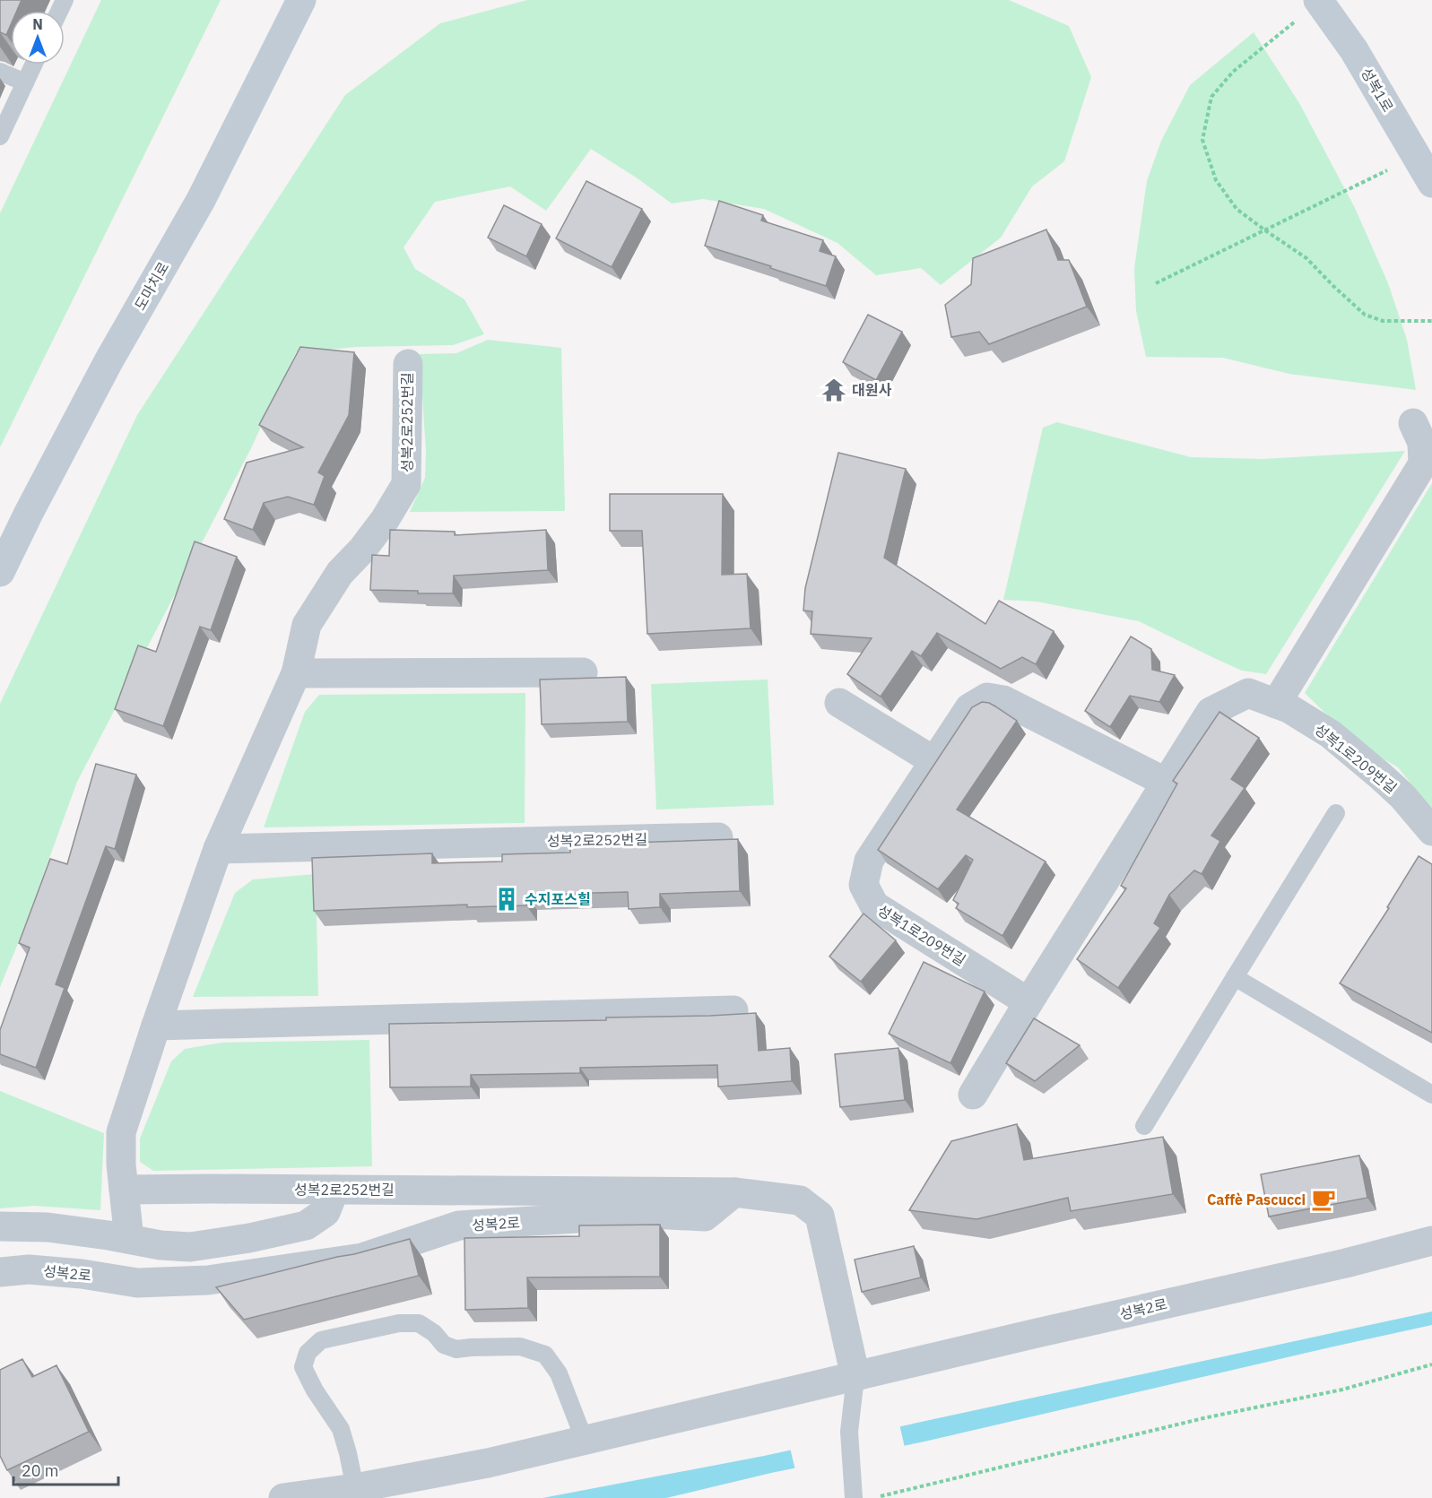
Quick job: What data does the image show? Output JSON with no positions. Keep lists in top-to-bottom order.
{
  "streets": {
    "main road": ["성복1로", "도마치로"],
    "street": ["성복2로252번길", "성복1로209번길", "성복2로"]
  },
  "crossings": [
    ["성복2로252번길", "성복2로"]
  ],
  "places": {
    "temple": ["대원사"],
    "building": ["수지포스힐"],
    "cafe": ["Caffè Pascucci"]
  },
  "scale_bar": "20 m",
  "north": "top"
}
